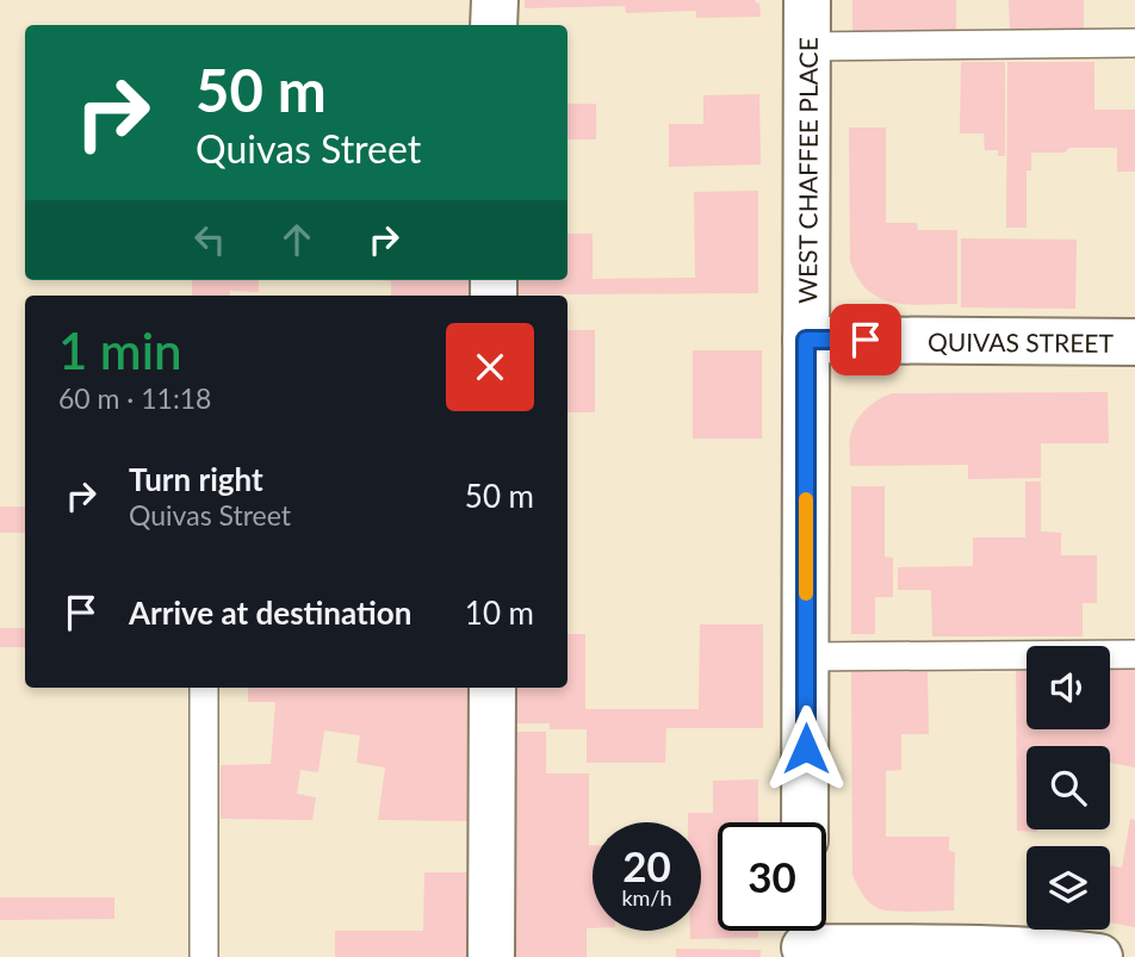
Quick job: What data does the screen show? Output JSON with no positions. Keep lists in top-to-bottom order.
{
  "streets": {
    "street": ["WEST CHAFFEE PLACE", "QUIVAS STREET"]
  },
  "crossings": [
    ["WEST CHAFFEE PLACE", "QUIVAS STREET"]
  ],
  "page": {
    "turn": ["50 m", "Quivas Street"],
    "heading": ["1 min", "60 m · 11:18"],
    "list": [
      {
        "name": "Turn right",
        "note": "Quivas Street",
        "value": "50 m"
      },
      {
        "name": "Arrive at destination",
        "value": "10 m"
      }
    ],
    "speed": "20 km/h",
    "limit": "30"
  }
}
